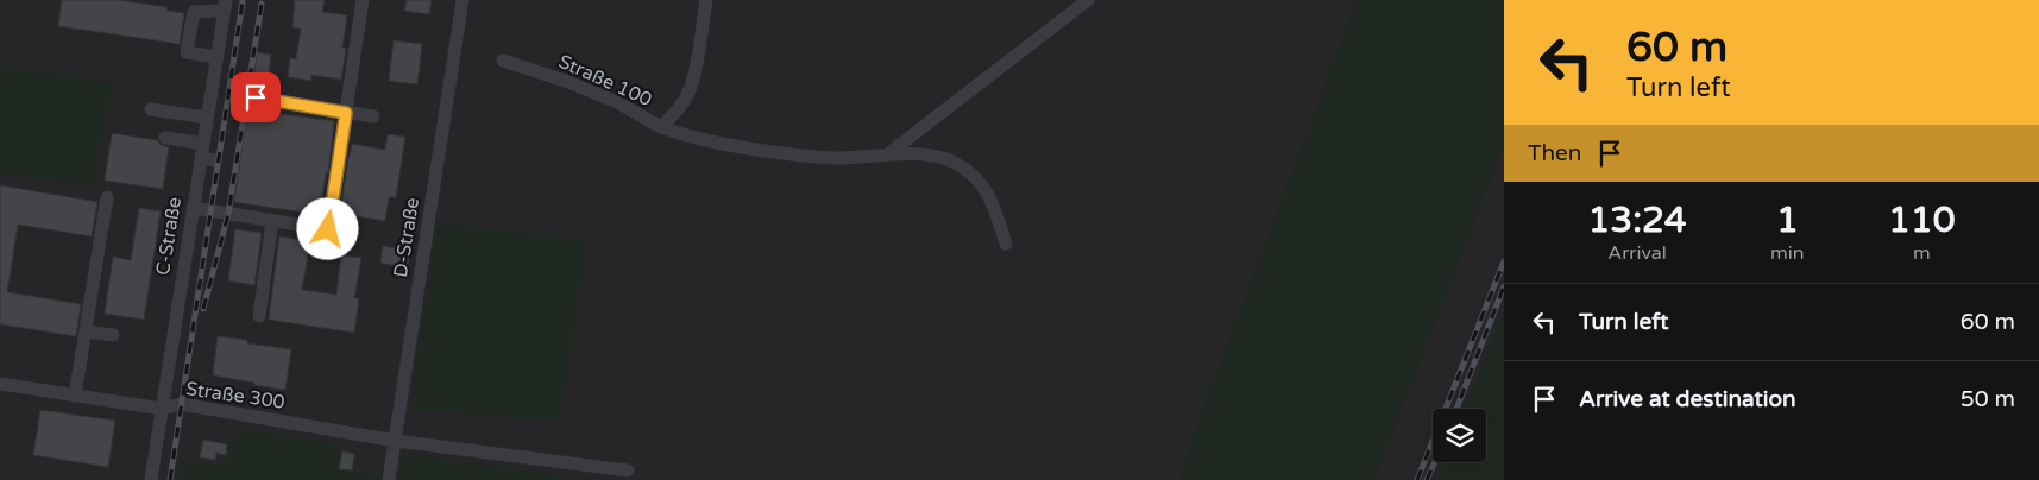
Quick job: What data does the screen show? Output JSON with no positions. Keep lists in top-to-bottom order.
{
  "streets": {
    "lane": [
      "Straße 100",
      "C-Straße",
      "D-Straße",
      "Straße 300"
    ]
  },
  "crossings": [
    ["C-Straße", "Straße 300"],
    ["D-Straße", "Straße 300"]
  ],
  "page": {
    "turn": ["60 m", "Turn left"],
    "then": "Then",
    "eta": [
      "13:24",
      "Arrival",
      "1",
      "min",
      "110",
      "m"
    ],
    "list": [
      {
        "name": "Turn left",
        "value": "60 m"
      },
      {
        "name": "Arrive at destination",
        "value": "50 m"
      }
    ]
  }
}
